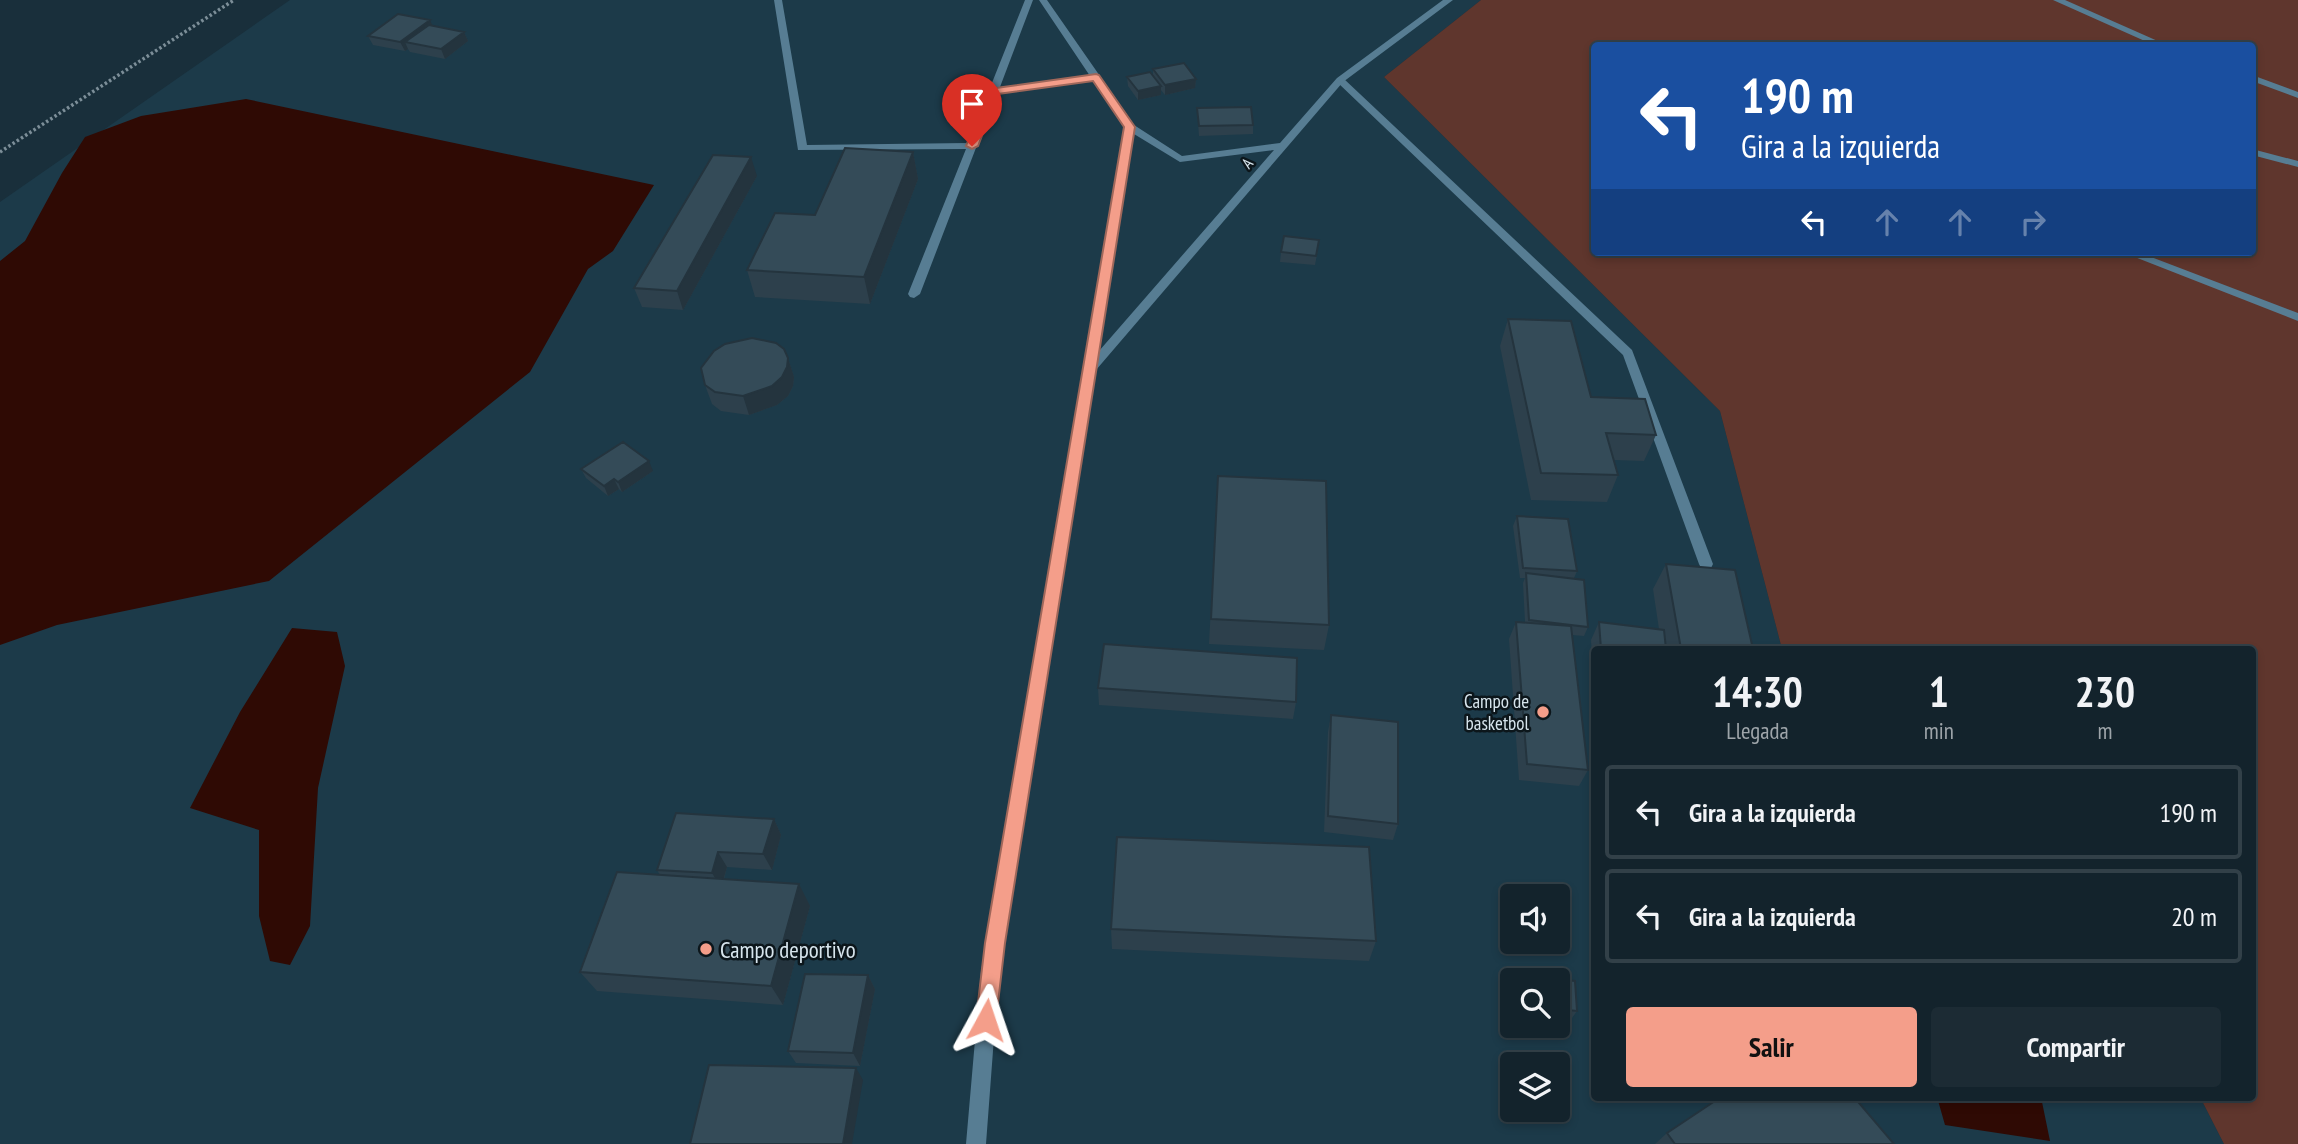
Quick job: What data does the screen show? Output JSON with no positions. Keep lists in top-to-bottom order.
{
  "streets": {
    "street": ["A"]
  },
  "places": ["Campo de basketbol", "Campo deportivo"],
  "page": {
    "turn": ["190 m", "Gira a la izquierda"],
    "eta": [
      "14:30",
      "Llegada",
      "1",
      "min",
      "230",
      "m"
    ],
    "list": [
      {
        "name": "Gira a la izquierda",
        "value": "190 m"
      },
      {
        "name": "Gira a la izquierda",
        "value": "20 m"
      }
    ],
    "buttons": ["Salir", "Compartir"]
  }
}
